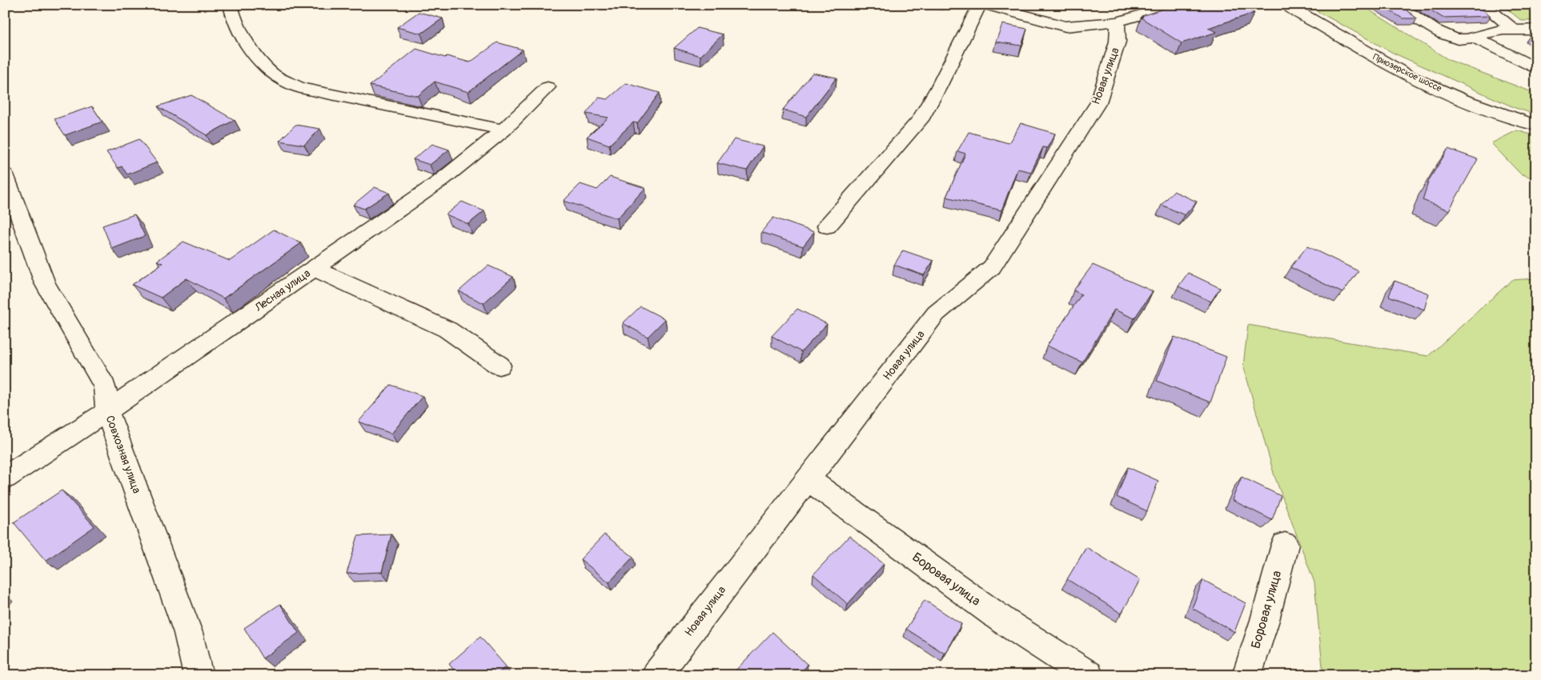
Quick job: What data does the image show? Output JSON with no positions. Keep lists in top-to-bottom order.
{
  "streets": {
    "street": [
      "Приозерское шоссе",
      "Новая улица",
      "Лесная улица",
      "Совхозная улица",
      "Боровая улица"
    ]
  },
  "crossings": [
    ["Новая улица", "Боровая улица"],
    ["Лесная улица", "Совхозная улица"]
  ]
}
